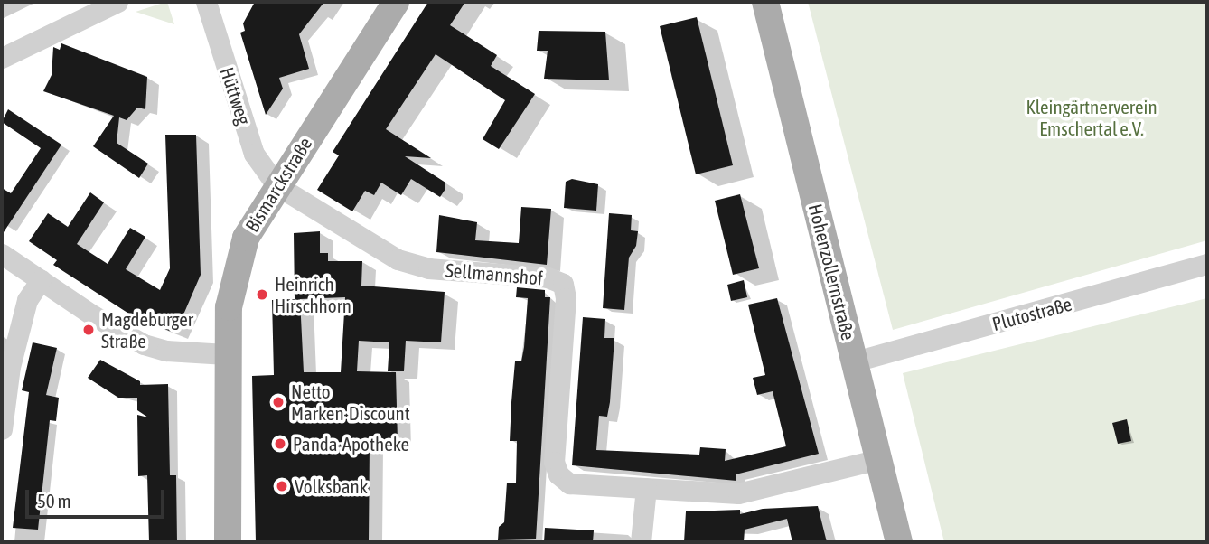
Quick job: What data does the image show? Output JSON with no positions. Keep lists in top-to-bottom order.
{
  "streets": {
    "main road": ["Bismarckstraße", "Hohenzollernstraße"],
    "street": ["Hüttweg", "Sellmannshof", "Plutostraße"]
  },
  "crossings": [
    ["Hüttweg", "Bismarckstraße"],
    ["Hüttweg", "Sellmannshof"],
    ["Bismarckstraße", "Sellmannshof"],
    ["Hohenzollernstraße", "Sellmannshof"],
    ["Hohenzollernstraße", "Plutostraße"]
  ],
  "parks": ["Kleingärtnerverein Emschertal e.V."],
  "places": [
    "Heinrich Hirschhorn",
    "Magdeburger Straße",
    "Netto Marken-Discount",
    "Panda-Apotheke",
    "Volksbank"
  ],
  "scale_bar": "50 m"
}
